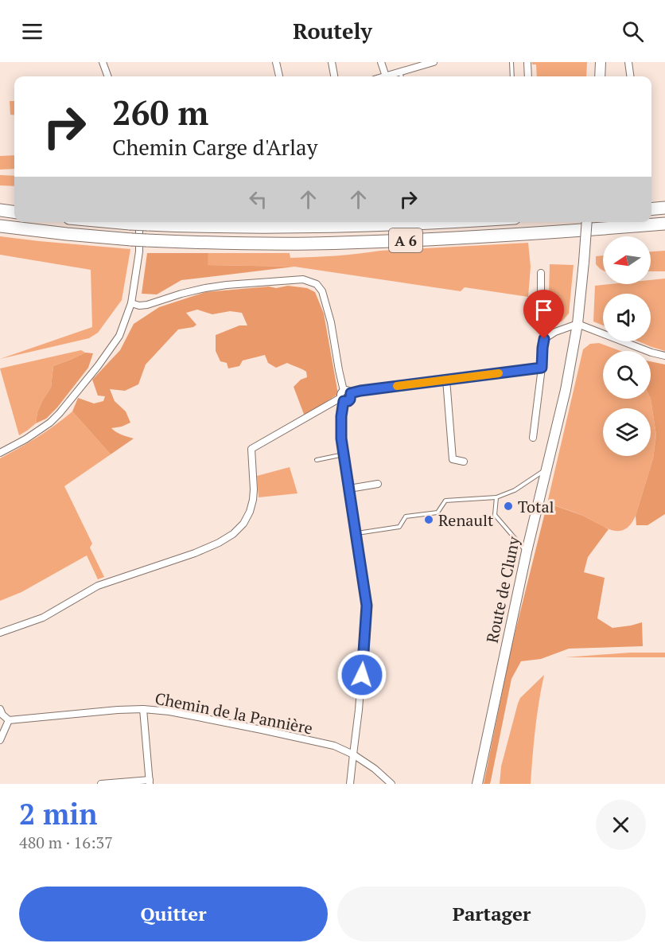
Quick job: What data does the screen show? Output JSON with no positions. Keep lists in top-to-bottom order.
{
  "streets": {
    "highway": ["A 6"],
    "main road": ["Route de Cluny"],
    "street": ["Chemin de la Pannière"]
  },
  "places": ["Total", "Renault"],
  "north": "left",
  "page": {
    "header": "Routely",
    "turn": ["260 m", "Chemin Carge d'Arlay"],
    "heading": ["2 min", "480 m · 16:37"],
    "buttons": ["Quitter", "Partager"]
  }
}
